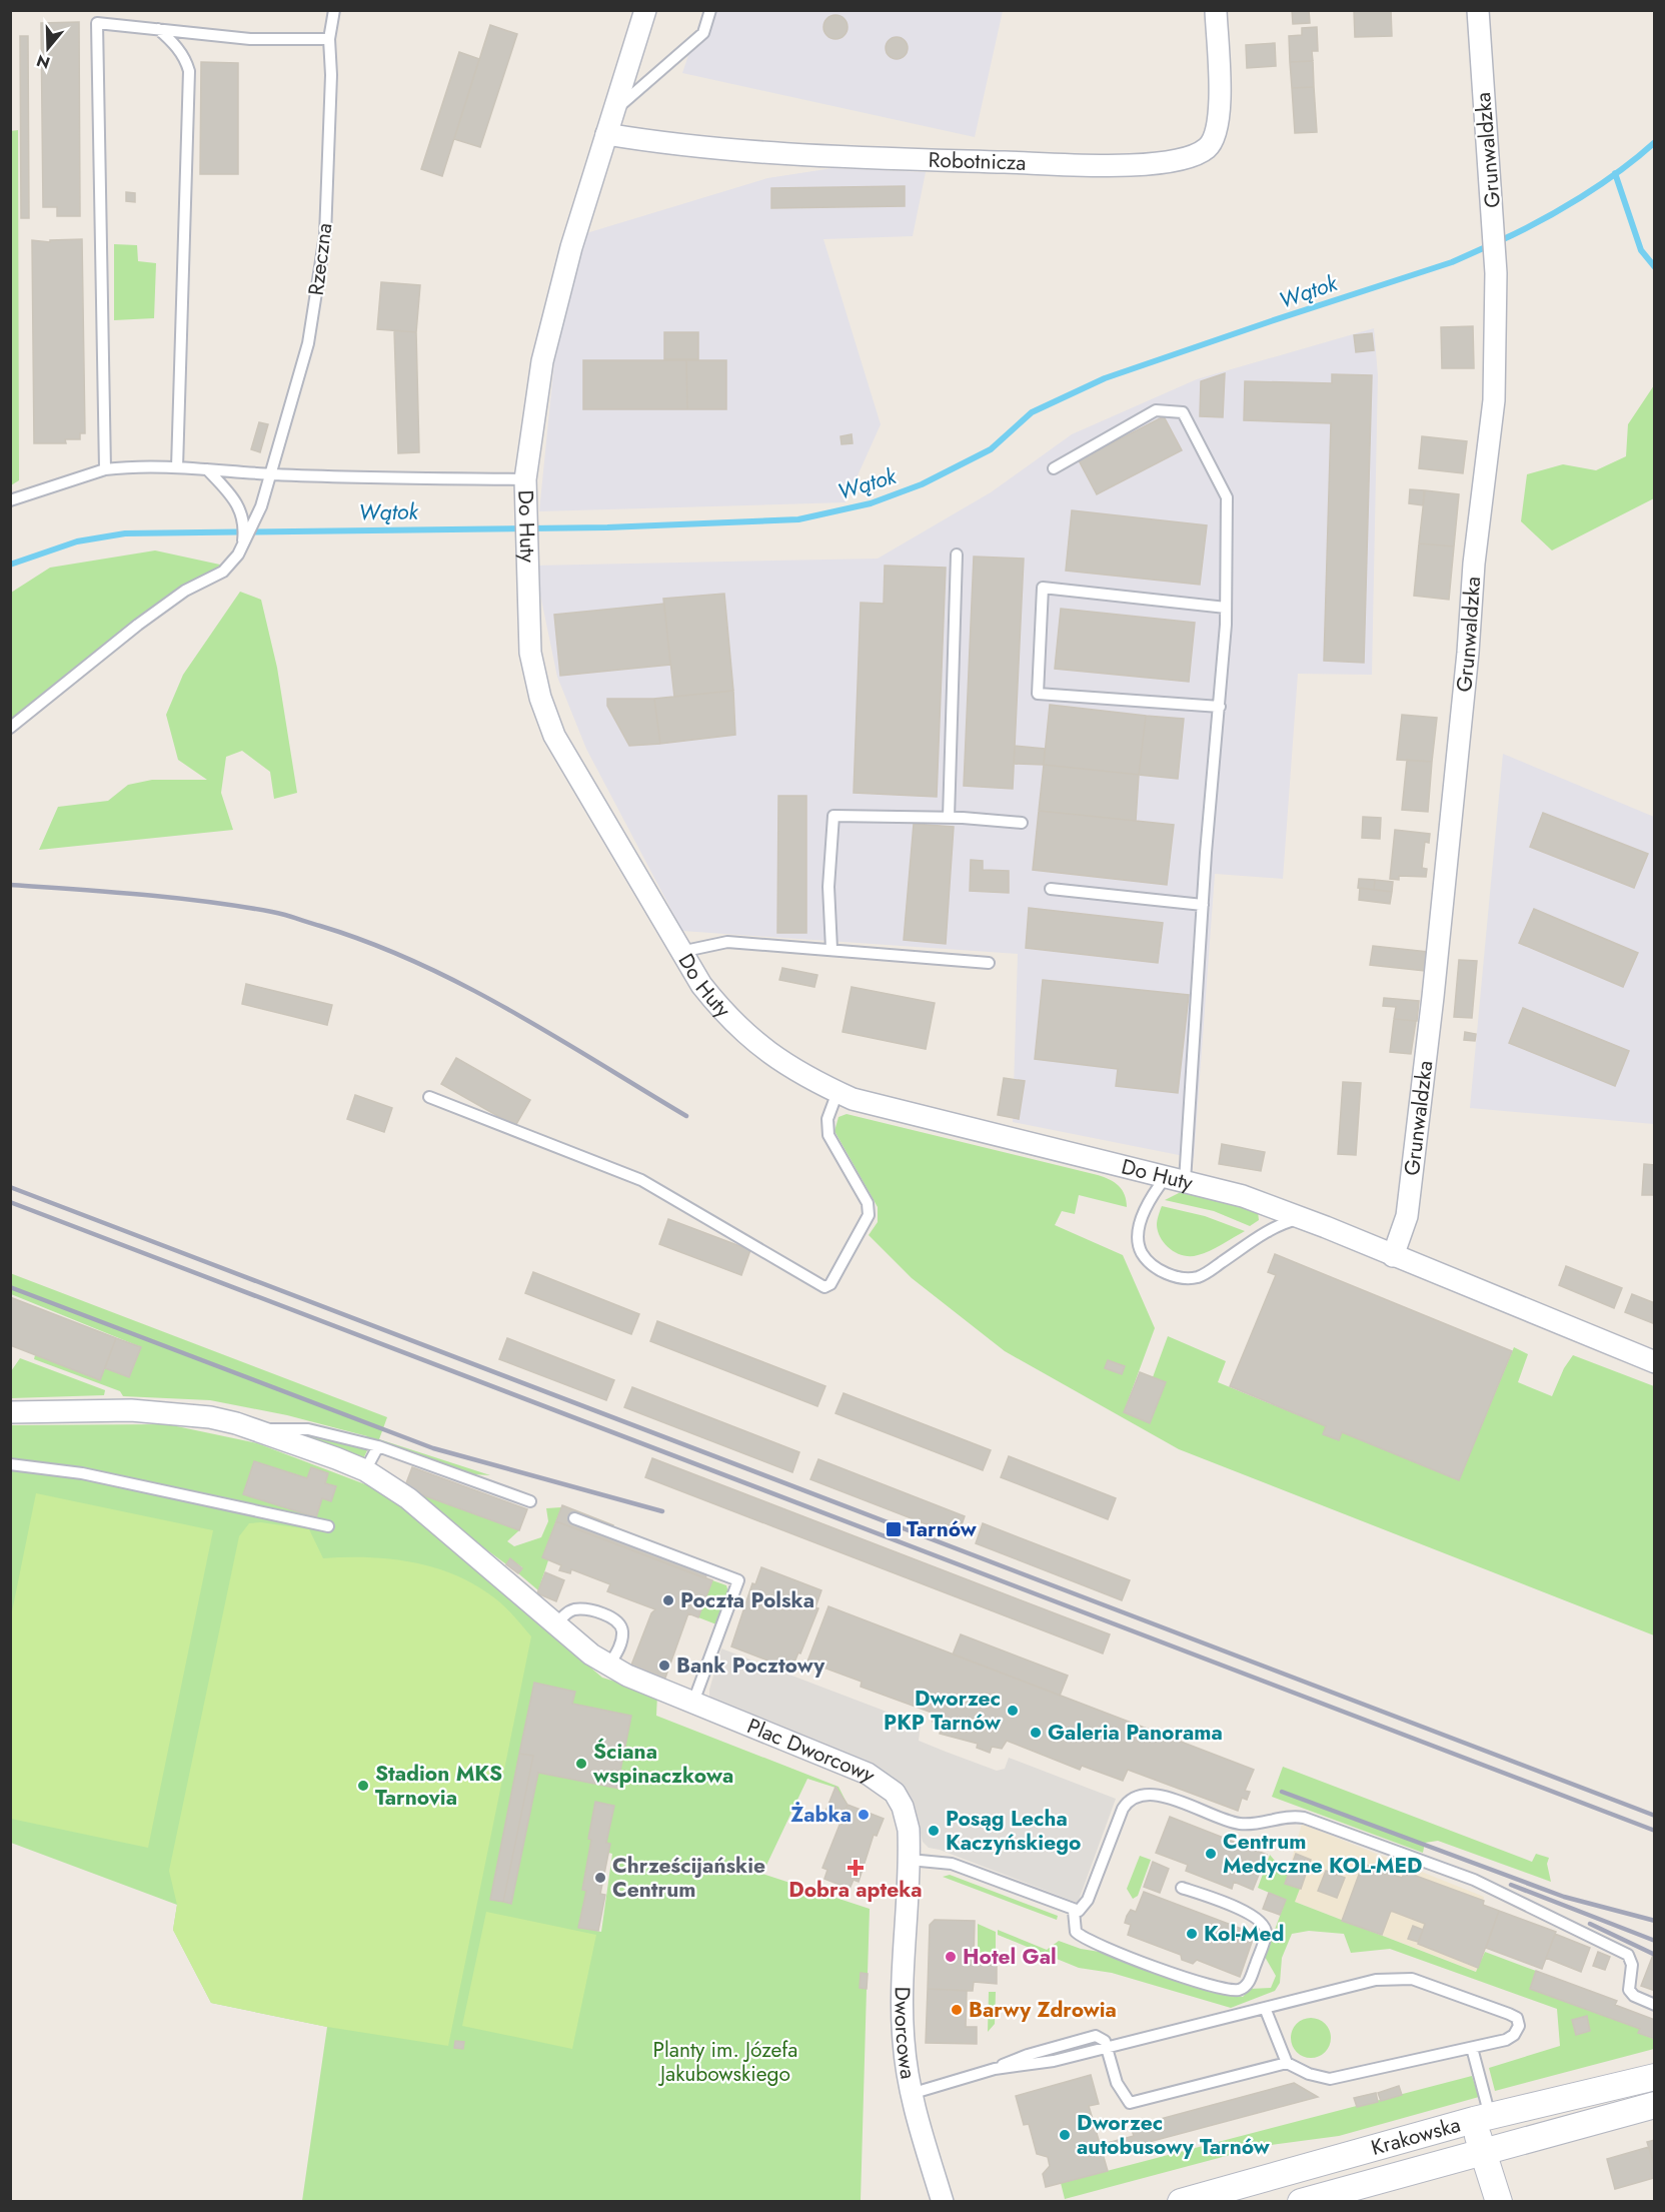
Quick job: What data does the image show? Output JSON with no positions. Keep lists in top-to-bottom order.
{
  "streets": {
    "street": [
      "Grunwaldzka",
      "Robotnicza",
      "Do Huty",
      "Plac Dworcowy",
      "Dworcowa",
      "Krakowska"
    ],
    "lane": ["Rzeczna"]
  },
  "crossings": [
    ["Grunwaldzka", "Do Huty"],
    ["Robotnicza", "Do Huty"],
    ["Plac Dworcowy", "Dworcowa"]
  ],
  "water": ["Wątok"],
  "parks": ["Planty im. Józefa Jakubowskiego"],
  "places": {
    "transit": ["Tarnów"],
    "other": [
      "Poczta Polska",
      "Bank Pocztowy",
      "Dworzec PKP Tarnów",
      "Galeria Panorama",
      "Ściana wspinaczkowa",
      "Stadion MKS Tarnovia",
      "Żabka",
      "Posąg Lecha Kaczyńskiego",
      "Centrum Medyczne KOL-MED",
      "Chrześcijańskie Centrum",
      "Kol-Med",
      "Hotel Gal",
      "Barwy Zdrowia",
      "Dworzec autobusowy Tarnów"
    ],
    "health": ["Dobra apteka"]
  },
  "north": "bottom"
}
